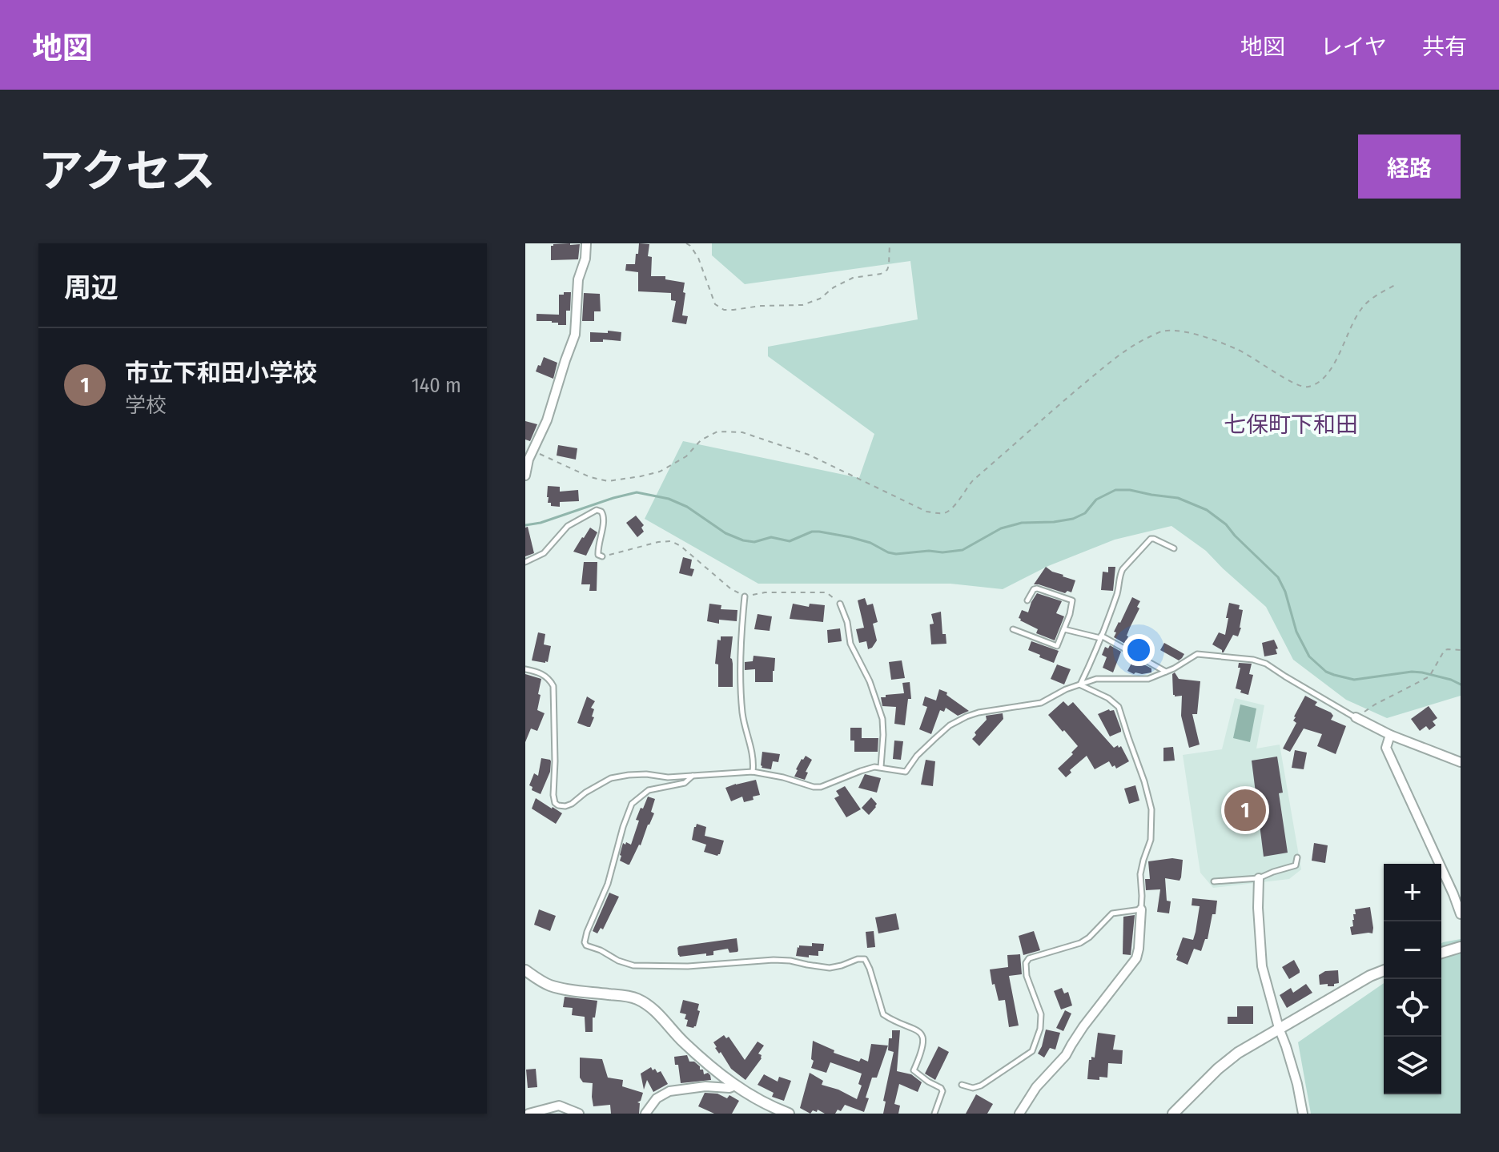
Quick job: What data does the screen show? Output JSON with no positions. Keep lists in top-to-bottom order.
{
  "districts": ["七保町下和田"],
  "page": {
    "header": "地図",
    "nav": ["地図", "レイヤ", "共有"],
    "title": "アクセス",
    "buttons": "経路",
    "heading": "周辺",
    "list": [
      {
        "mark": "1",
        "name": "市立下和田小学校",
        "note": "学校",
        "value": "140 m"
      }
    ],
    "pins": "1",
    "map_buttons": ["+", "−"]
  }
}
